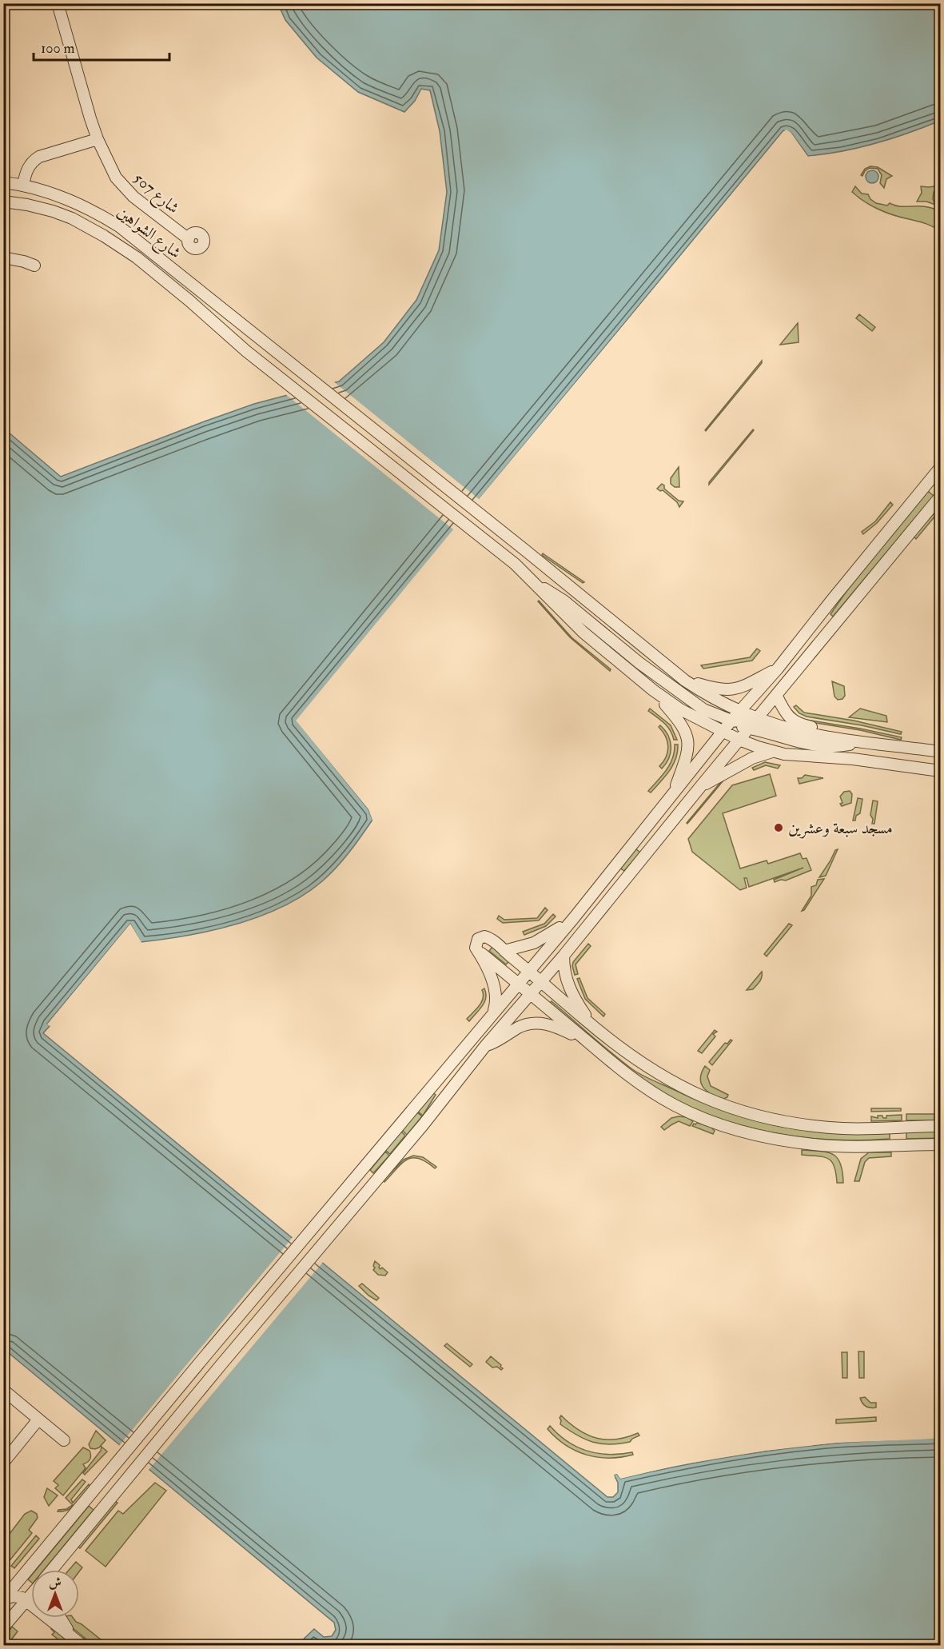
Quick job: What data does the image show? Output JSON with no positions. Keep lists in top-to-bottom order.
{
  "streets": {
    "street": ["شارع 507", "شارع الشواهين"]
  },
  "places": ["مسجد سبعة وعشرين"],
  "scale_bar": "100 m",
  "north": "top"
}
